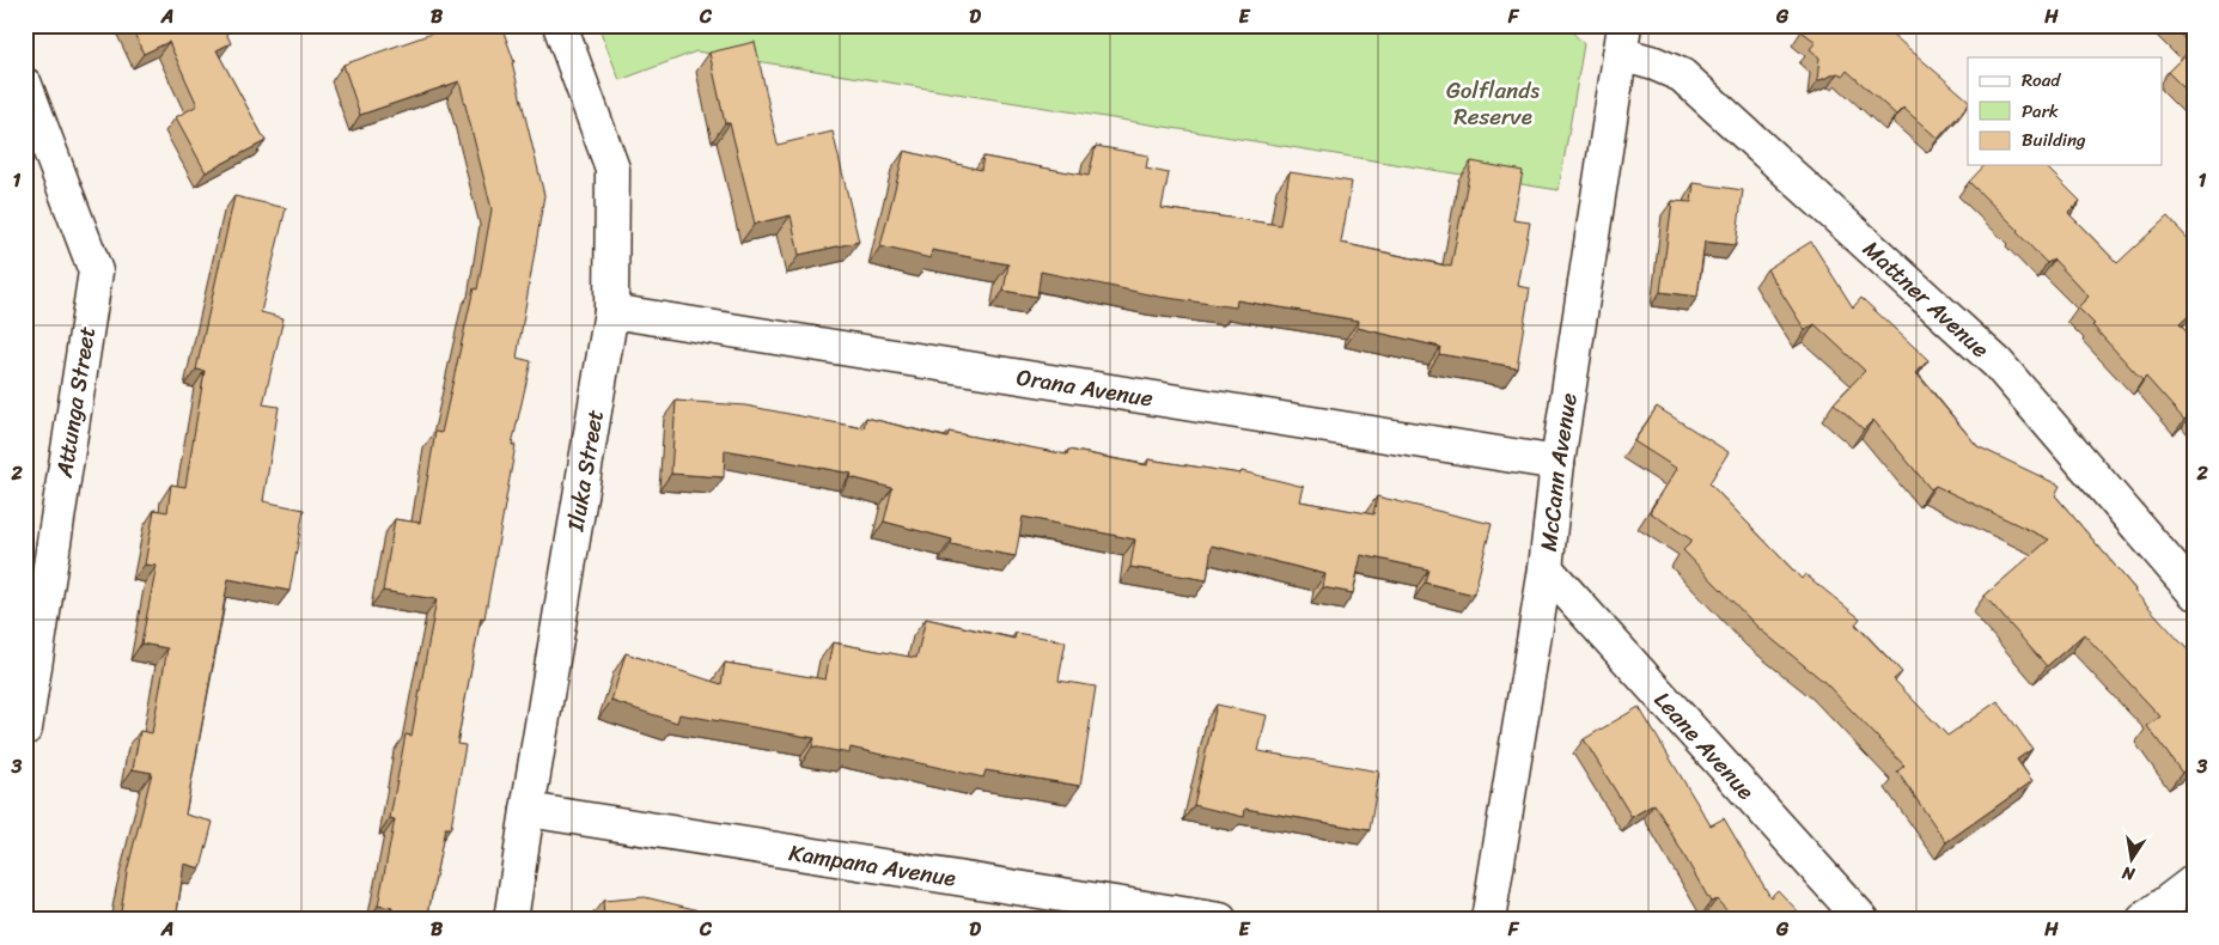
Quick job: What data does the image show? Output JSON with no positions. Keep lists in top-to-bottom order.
{
  "streets": {
    "street": [
      "Mattner Avenue",
      "Orana Avenue",
      "Attunga Street",
      "Iluka Street",
      "McCann Avenue",
      "Leane Avenue",
      "Kampana Avenue"
    ]
  },
  "crossings": [
    ["Mattner Avenue", "McCann Avenue"],
    ["Orana Avenue", "Iluka Street"],
    ["Orana Avenue", "McCann Avenue"],
    ["Iluka Street", "Kampana Avenue"],
    ["McCann Avenue", "Leane Avenue"]
  ],
  "parks": ["Golflands Reserve"],
  "legend": ["Road", "Park", "Building"],
  "north": "bottom",
  "grid": {
    "columns": [
      "A",
      "B",
      "C",
      "D",
      "E",
      "F",
      "G",
      "H"
    ],
    "rows": ["1", "2", "3"]
  }
}
